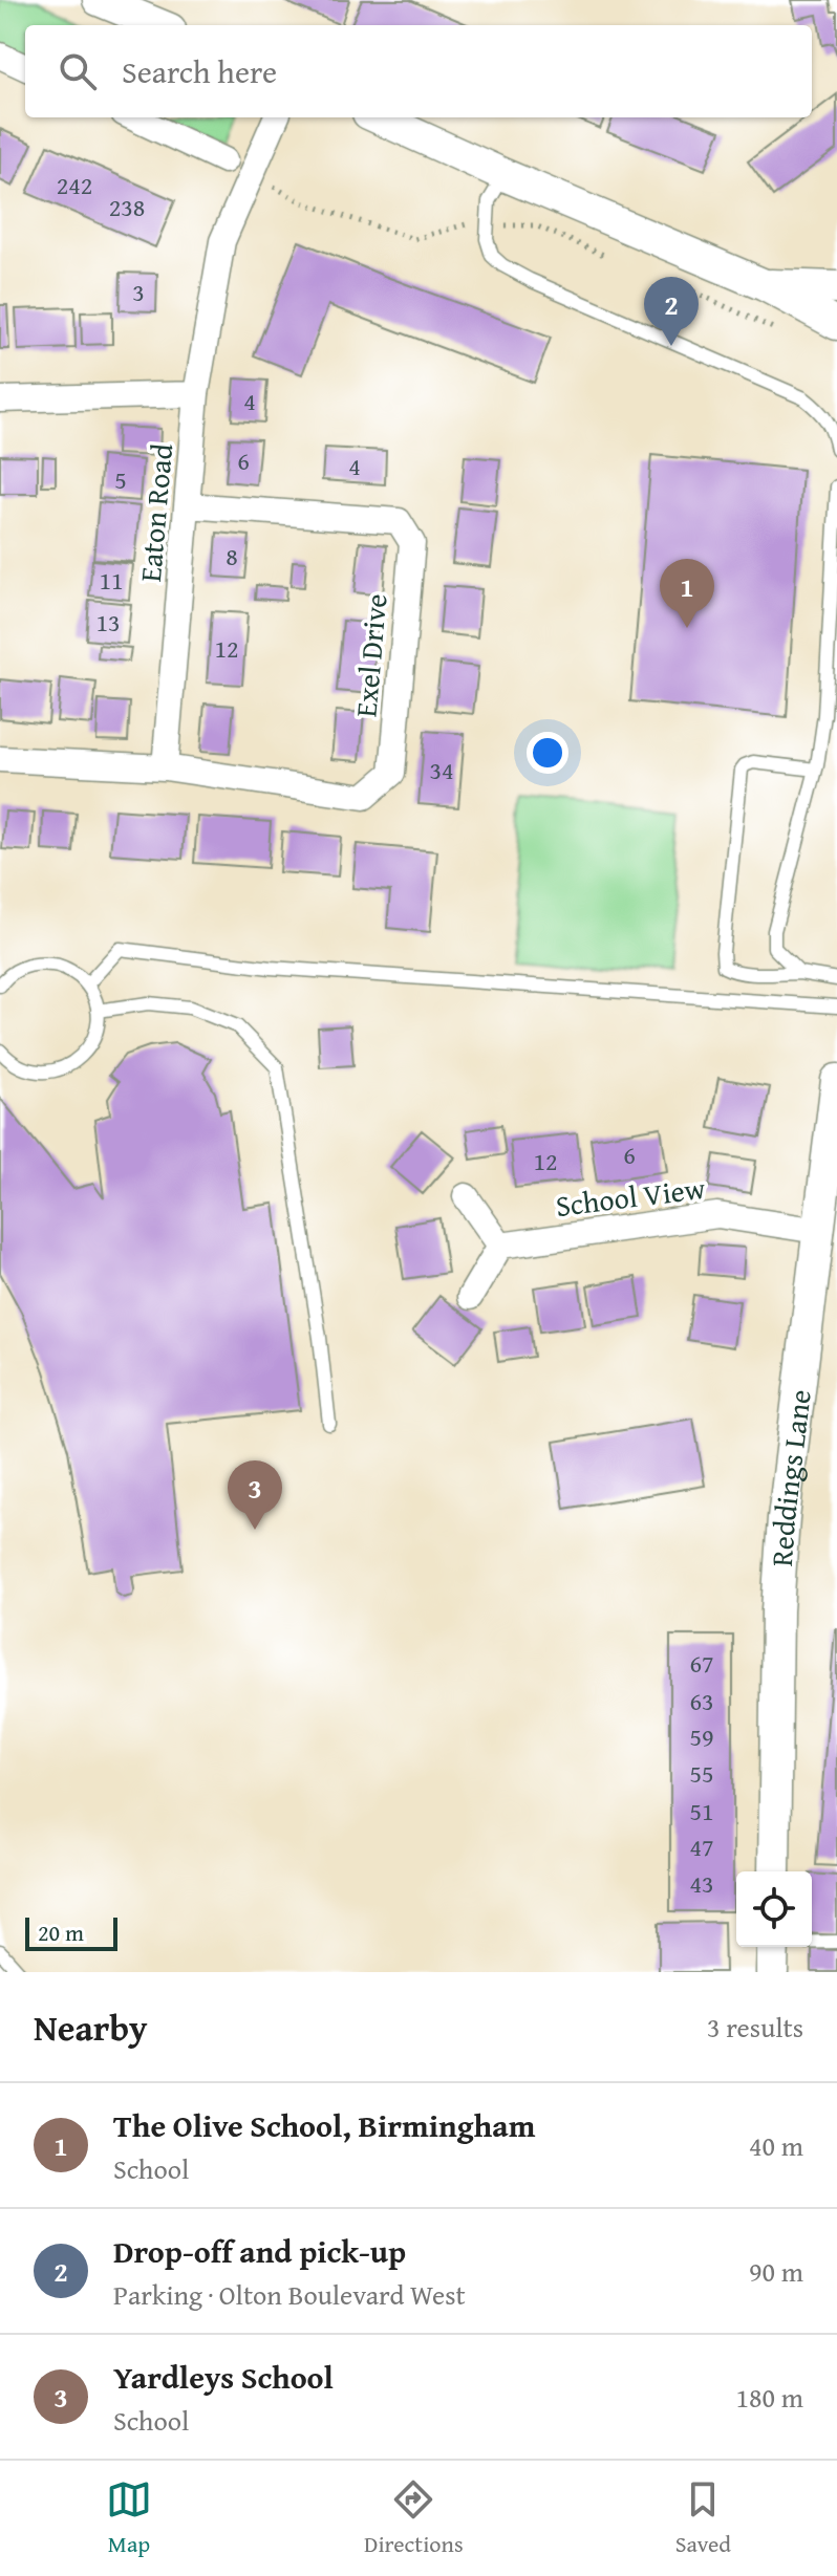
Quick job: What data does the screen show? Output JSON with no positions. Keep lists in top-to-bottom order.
{
  "streets": {
    "street": [
      "Eaton Road",
      "Exel Drive",
      "School View",
      "Reddings Lane"
    ]
  },
  "crossings": [
    ["Eaton Road", "Exel Drive"],
    ["School View", "Reddings Lane"]
  ],
  "house_numbers": [
    "242",
    "238",
    "3",
    "4",
    "6",
    "4",
    "5",
    "8",
    "11",
    "13",
    "12",
    "34",
    "6",
    "12",
    "67",
    "63",
    "59",
    "55",
    "51",
    "47",
    "43"
  ],
  "scale_bar": "20 m",
  "page": {
    "search": "Search here",
    "pins": ["2", "1", "3"],
    "scale": "20 m",
    "heading": ["Nearby", "3 results"],
    "list": [
      {
        "mark": "1",
        "name": "The Olive School, Birmingham",
        "note": "School",
        "value": "40 m"
      },
      {
        "mark": "2",
        "name": "Drop-off and pick-up",
        "note": "Parking · Olton Boulevard West",
        "value": "90 m"
      },
      {
        "mark": "3",
        "name": "Yardleys School",
        "note": "School",
        "value": "180 m"
      }
    ],
    "nav": ["Map", "Directions", "Saved"]
  }
}
